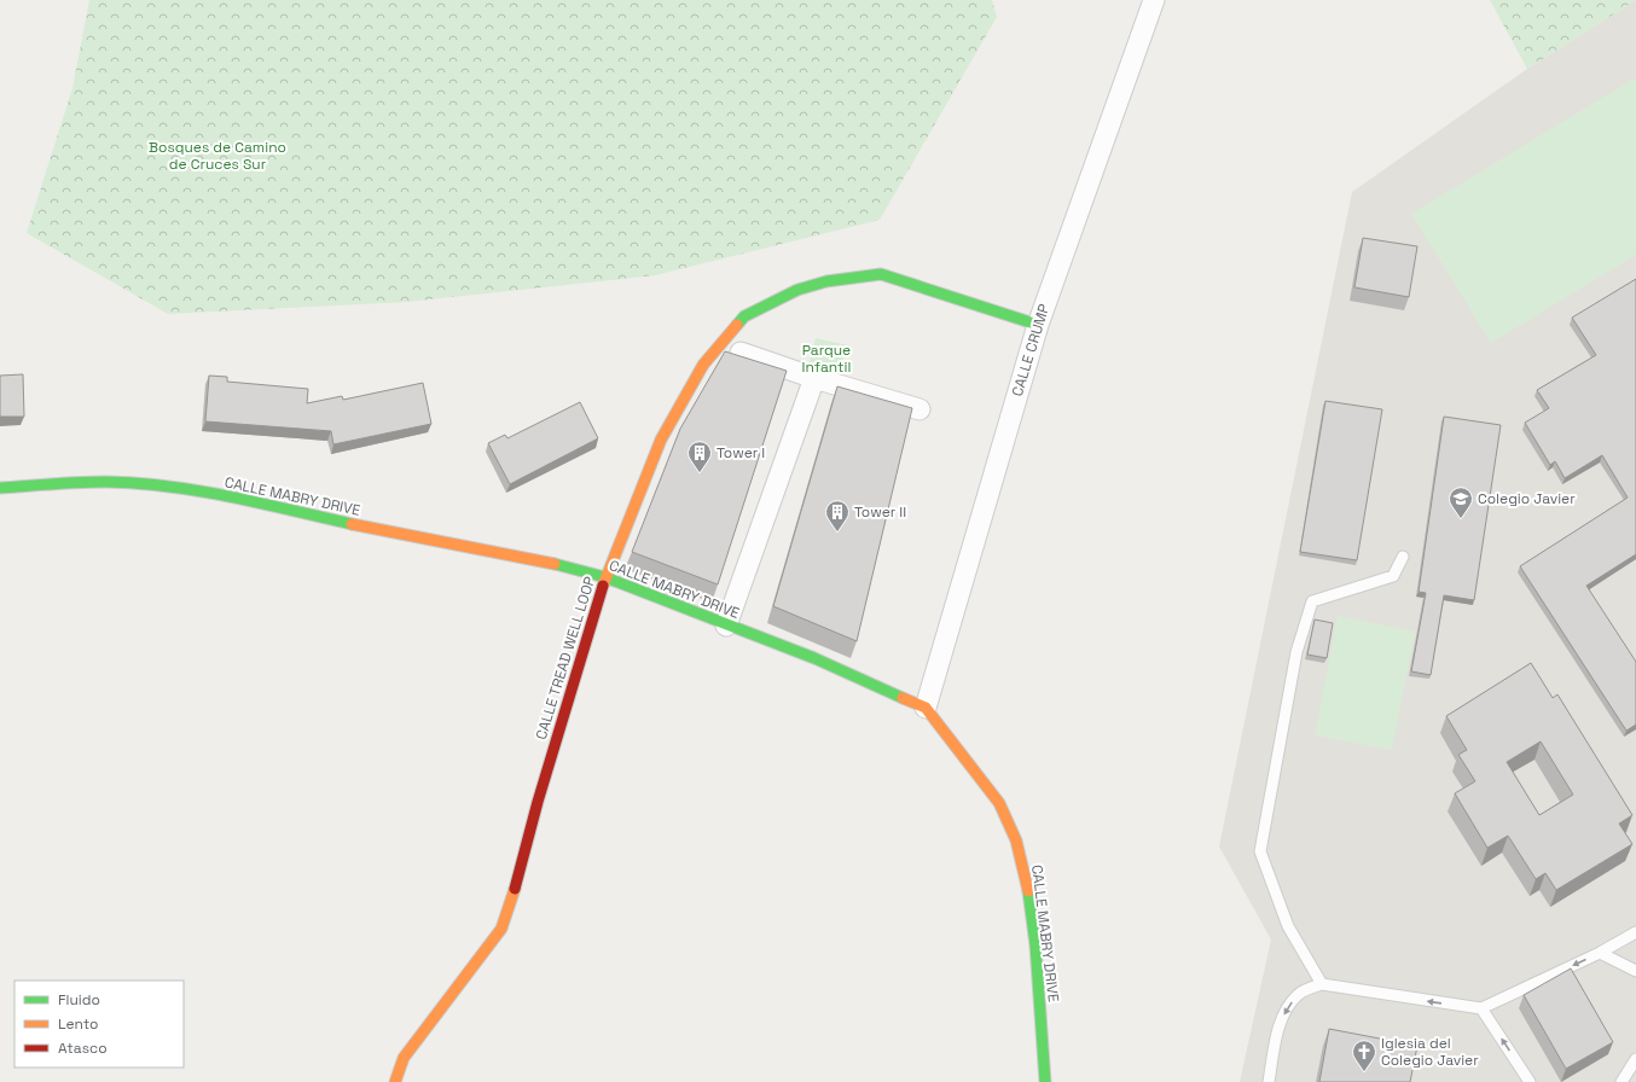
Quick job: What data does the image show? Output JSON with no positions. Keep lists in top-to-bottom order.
{
  "streets": {
    "street": ["CALLE CRUMP", "CALLE MABRY DRIVE", "CALLE TREAD WELL LOOP"]
  },
  "crossings": [
    ["CALLE CRUMP", "CALLE MABRY DRIVE"],
    ["CALLE CRUMP", "CALLE TREAD WELL LOOP"],
    ["CALLE MABRY DRIVE", "CALLE TREAD WELL LOOP"]
  ],
  "parks": ["Bosques de Camino de Cruces Sur", "Parque Infantil"],
  "places": {
    "building": ["Tower I", "Tower II"],
    "school or university": ["Colegio Javier"],
    "church": ["Iglesia del Colegio Javier"]
  },
  "legend": ["Fluido", "Lento", "Atasco"]
}
